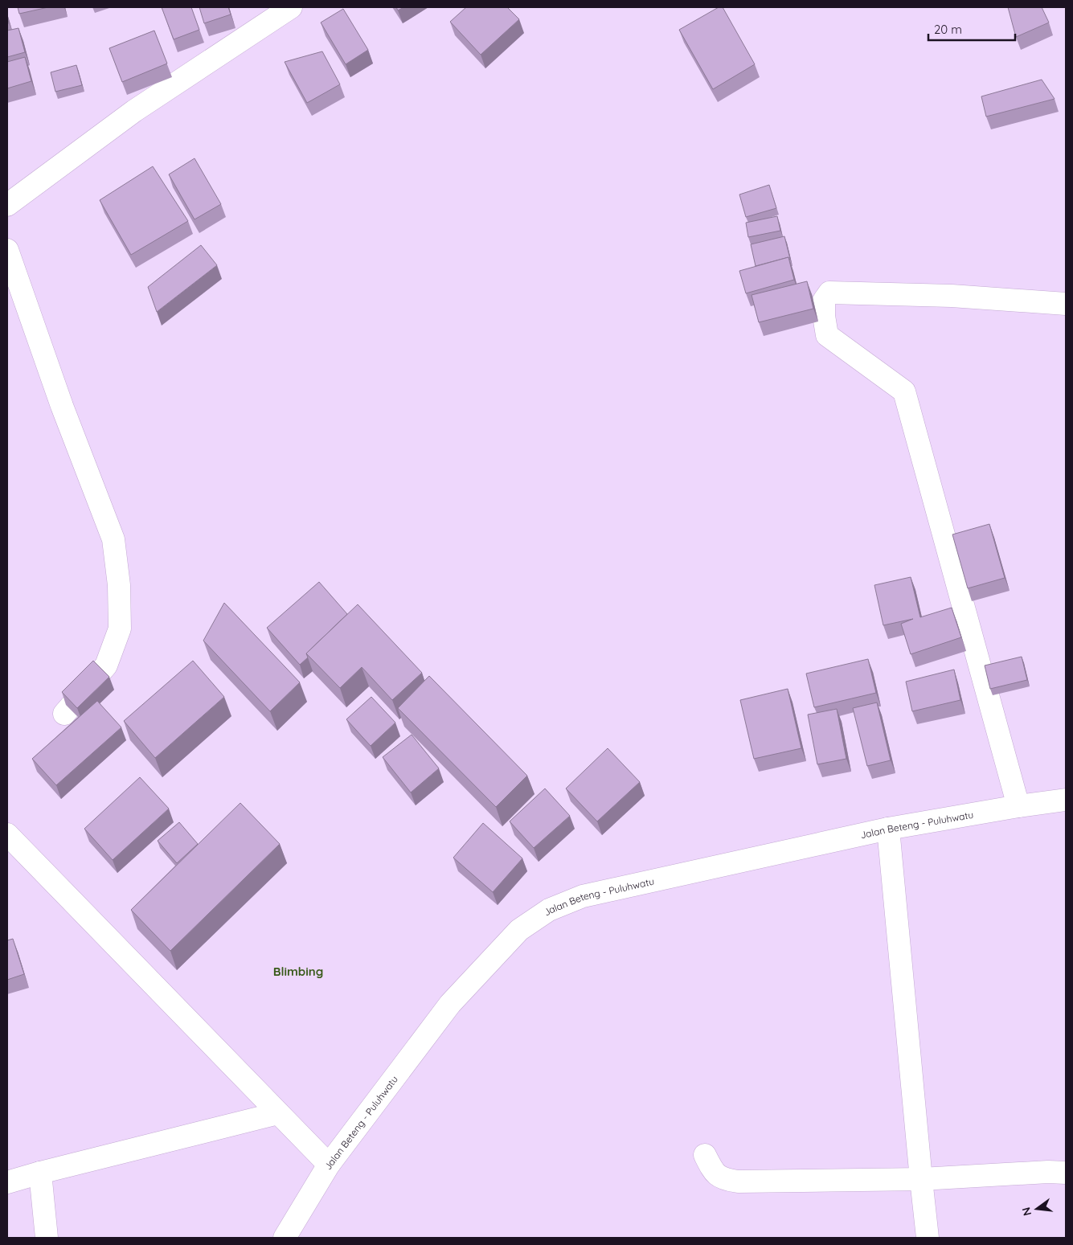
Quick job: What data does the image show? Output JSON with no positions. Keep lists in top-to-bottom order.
{
  "streets": {
    "street": ["Jalan Beteng - Puluhwatu"]
  },
  "districts": ["Blimbing"],
  "scale_bar": "20 m",
  "north": "left"
}
